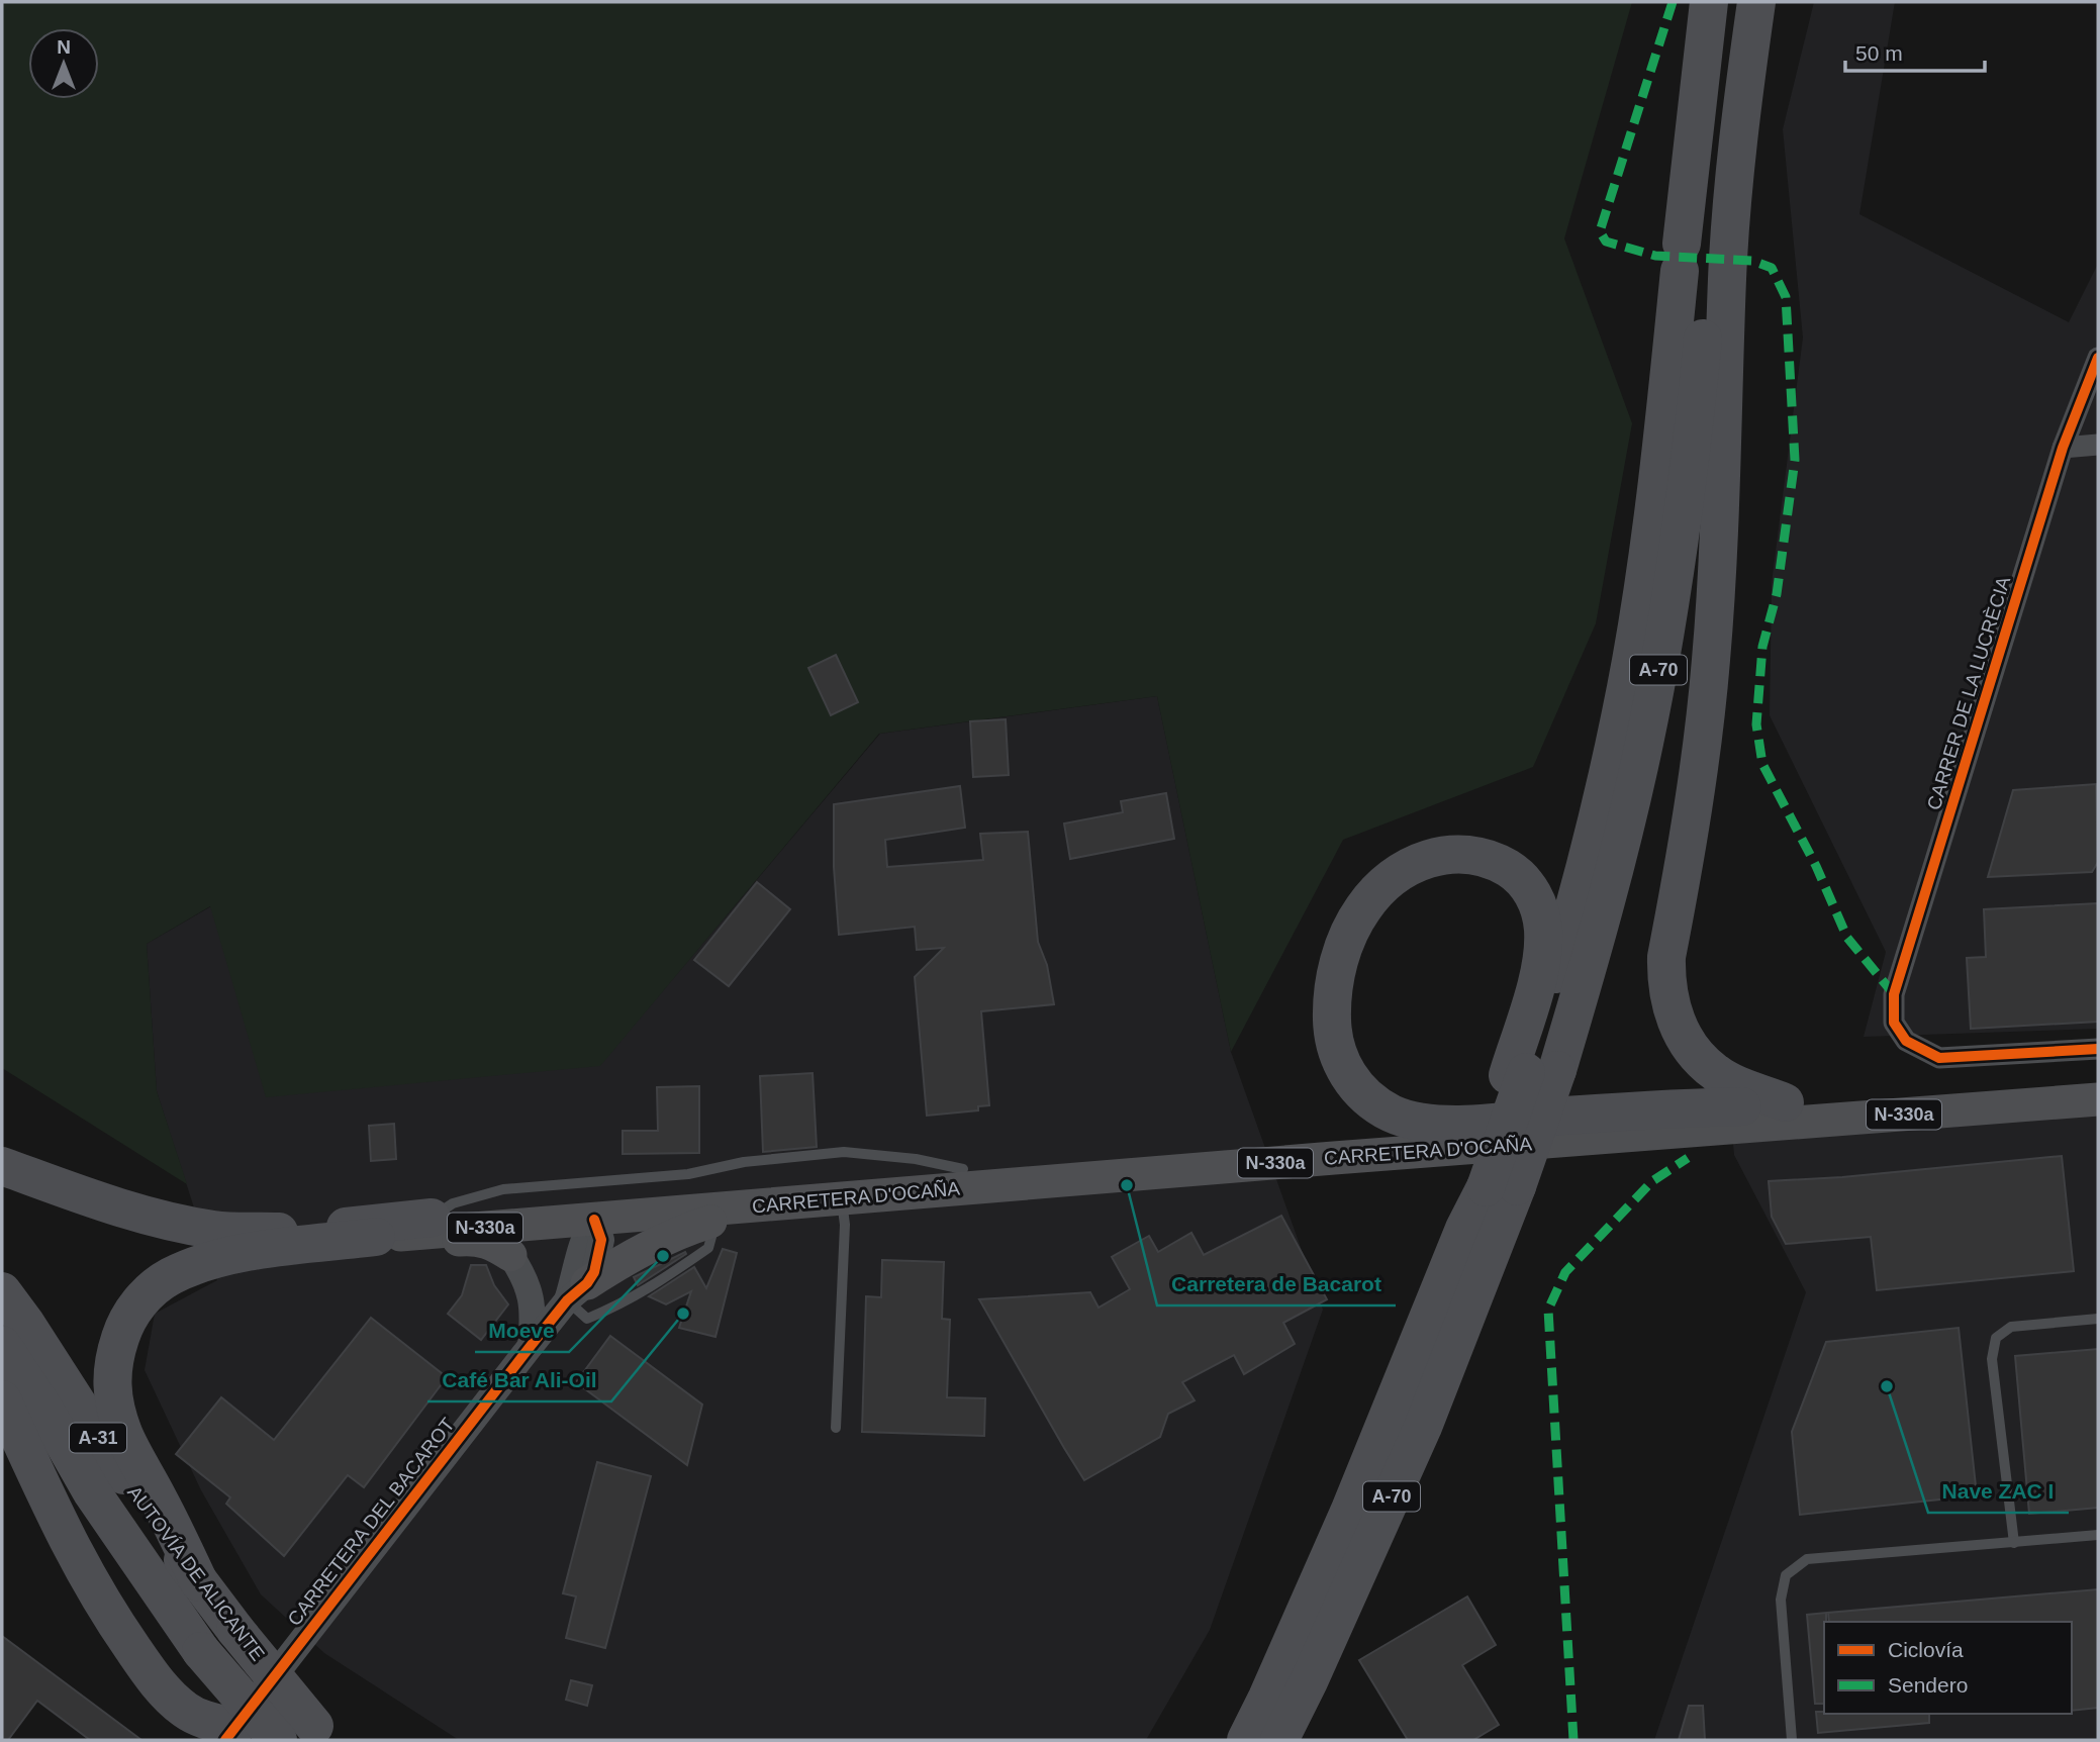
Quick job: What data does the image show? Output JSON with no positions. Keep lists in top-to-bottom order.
{
  "streets": {
    "highway": ["A-70", "A-31", "AUTOVÍA DE ALICANTE"],
    "main road": ["N-330a", "CARRETERA D'OCAÑA"],
    "street": ["CARRER DE LA LUCRÈCIA", "CARRETERA DEL BACAROT"]
  },
  "crossings": [
    ["CARRETERA D'OCAÑA", "CARRETERA DEL BACAROT"]
  ],
  "places": [
    "Carretera de Bacarot",
    "Moeve",
    "Café Bar Ali-Oil",
    "Nave ZAC I"
  ],
  "legend": ["Ciclovía", "Sendero"],
  "scale_bar": "50 m",
  "north": "top"
}
